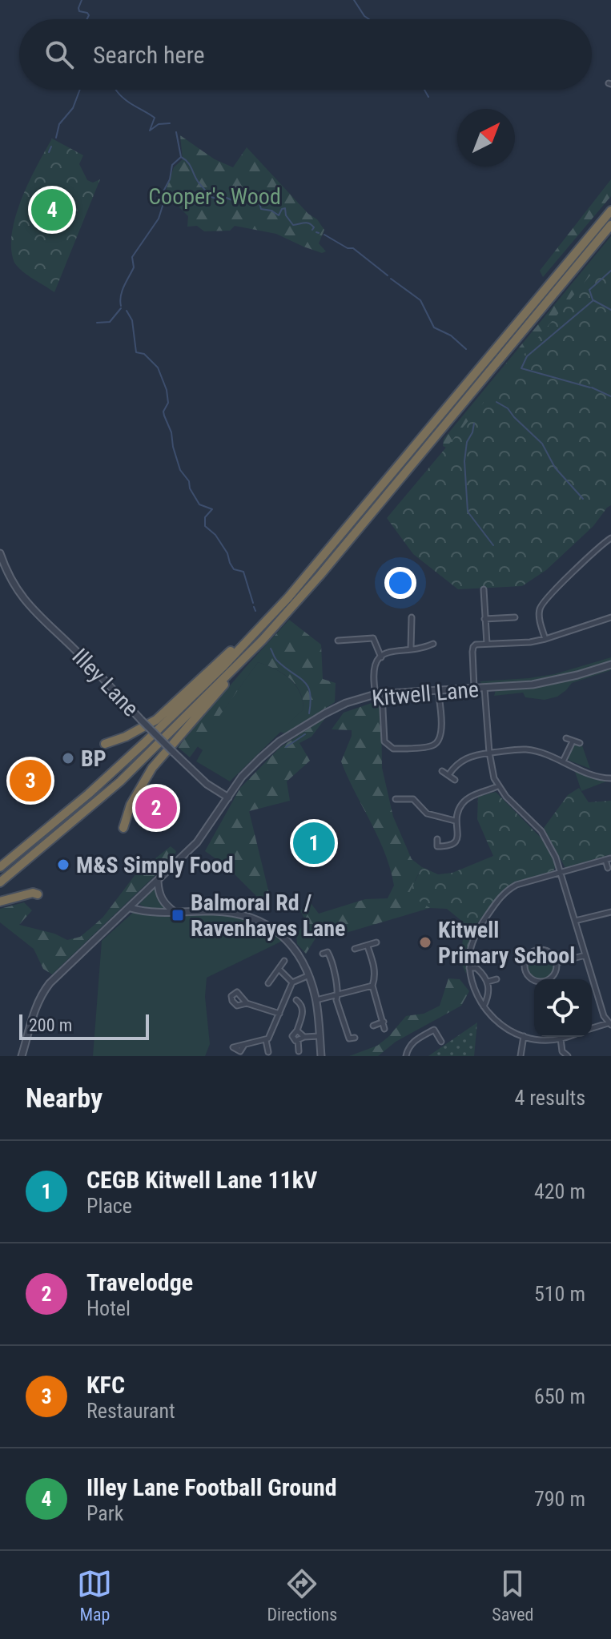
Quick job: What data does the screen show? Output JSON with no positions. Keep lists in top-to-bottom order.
{
  "streets": {
    "street": ["Illey Lane", "Kitwell Lane"]
  },
  "crossings": [
    ["Illey Lane", "Kitwell Lane"]
  ],
  "parks": ["Cooper's Wood"],
  "places": {
    "other": ["BP", "M&S Simply Food", "Kitwell Primary School"],
    "transit": ["Balmoral Rd / Ravenhayes Lane"]
  },
  "scale_bar": "200 m",
  "north": "top right",
  "page": {
    "search": "Search here",
    "pins": [
      "4",
      "3",
      "2",
      "1"
    ],
    "scale": "200 m",
    "heading": ["Nearby", "4 results"],
    "list": [
      {
        "mark": "1",
        "name": "CEGB Kitwell Lane 11kV",
        "note": "Place",
        "value": "420 m"
      },
      {
        "mark": "2",
        "name": "Travelodge",
        "note": "Hotel",
        "value": "510 m"
      },
      {
        "mark": "3",
        "name": "KFC",
        "note": "Restaurant",
        "value": "650 m"
      },
      {
        "mark": "4",
        "name": "Illey Lane Football Ground",
        "note": "Park",
        "value": "790 m"
      }
    ],
    "nav": ["Map", "Directions", "Saved"]
  }
}
